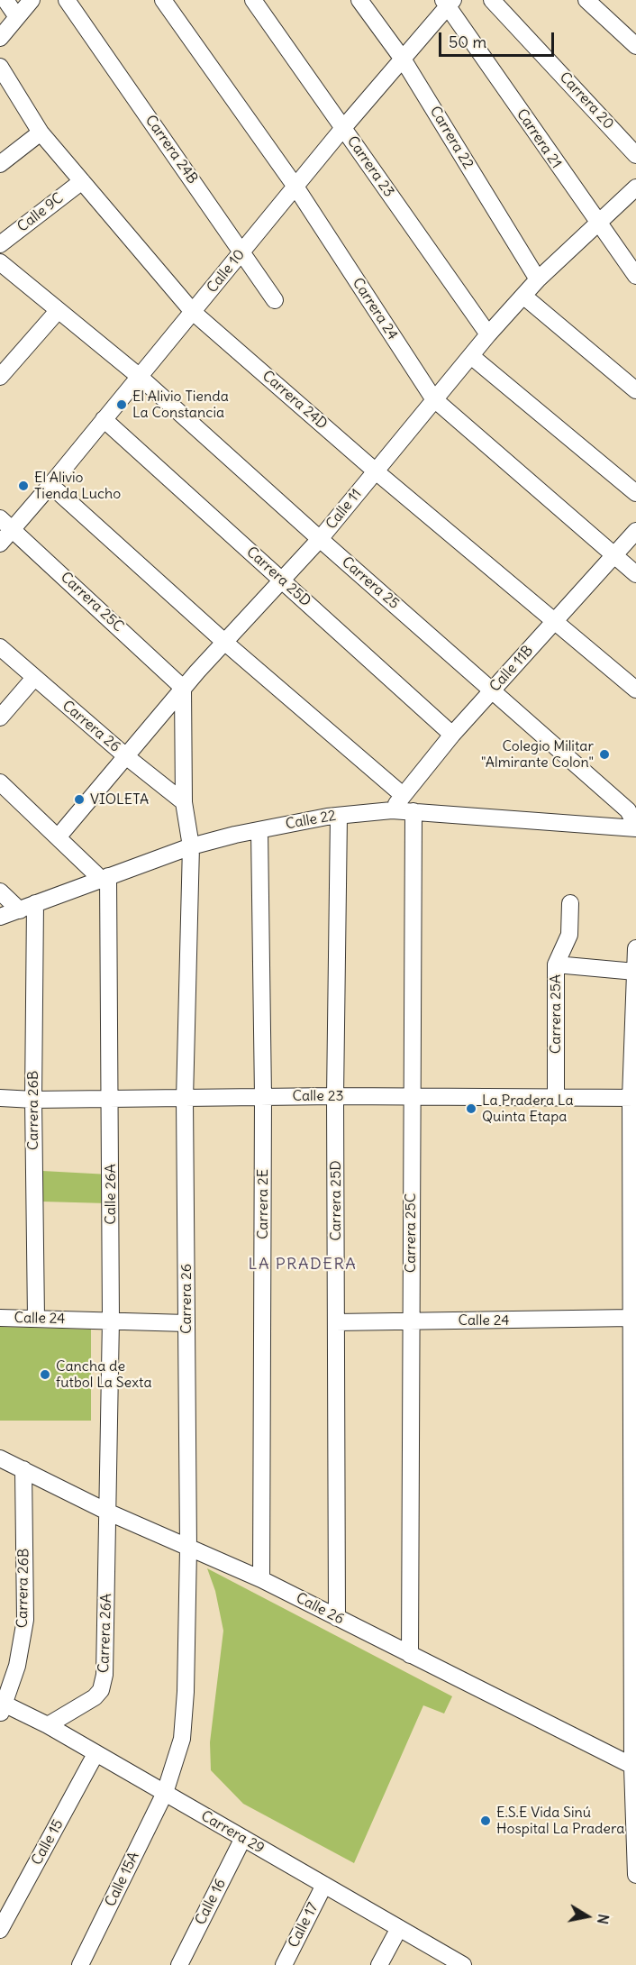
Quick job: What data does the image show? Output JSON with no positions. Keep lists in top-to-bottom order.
{
  "streets": {
    "street": [
      "Carrera 20",
      "Carrera 22",
      "Carrera 21",
      "Carrera 24B",
      "Carrera 23",
      "Calle 9C",
      "Calle 10",
      "Carrera 24",
      "Carrera 24D",
      "Calle 11",
      "Carrera 25D",
      "Carrera 25",
      "Carrera 25C",
      "Calle 11B",
      "Carrera 26",
      "Calle 22",
      "Carrera 25A",
      "Calle 23",
      "Carrera 26B",
      "Calle 26A",
      "Carrera 2E",
      "Calle 24",
      "Calle 26",
      "Carrera 26A",
      "Carrera 29",
      "Calle 15",
      "Calle 15A",
      "Calle 16",
      "Calle 17"
    ]
  },
  "crossings": [
    ["Carrera 22", "Calle 10"],
    ["Carrera 22", "Calle 11"],
    ["Carrera 21", "Calle 10"],
    ["Carrera 21", "Calle 11"],
    ["Carrera 24B", "Calle 10"],
    ["Carrera 23", "Calle 10"],
    ["Carrera 23", "Calle 11"],
    ["Calle 9C", "Carrera 24D"],
    ["Calle 10", "Carrera 24"],
    ["Calle 10", "Carrera 24D"],
    ["Calle 10", "Carrera 25D"],
    ["Calle 10", "Carrera 25"],
    ["Calle 10", "Carrera 25C"],
    ["Carrera 24", "Calle 11"],
    ["Carrera 24", "Calle 11B"],
    ["Carrera 24D", "Calle 11"],
    ["Carrera 24D", "Calle 11B"],
    ["Calle 11", "Carrera 25D"],
    ["Calle 11", "Carrera 25"],
    ["Calle 11", "Carrera 25C"],
    ["Calle 11", "Carrera 26"],
    ["Carrera 25D", "Calle 11B"],
    ["Carrera 25D", "Calle 22"],
    ["Carrera 25D", "Calle 23"],
    ["Carrera 25D", "Calle 24"],
    ["Carrera 25D", "Calle 26"],
    ["Carrera 25", "Calle 11B"],
    ["Carrera 25", "Calle 22"],
    ["Carrera 25C", "Carrera 26"],
    ["Carrera 25C", "Calle 22"],
    ["Carrera 25C", "Calle 23"],
    ["Carrera 25C", "Calle 24"],
    ["Carrera 25C", "Calle 26"],
    ["Calle 11B", "Calle 22"],
    ["Carrera 26", "Calle 22"],
    ["Carrera 26", "Calle 23"],
    ["Carrera 26", "Calle 24"],
    ["Carrera 26", "Calle 26"],
    ["Carrera 26", "Carrera 29"],
    ["Carrera 26", "Calle 15A"],
    ["Calle 22", "Carrera 26B"],
    ["Calle 22", "Calle 26A"],
    ["Calle 22", "Carrera 2E"],
    ["Carrera 25A", "Calle 23"],
    ["Calle 23", "Carrera 26B"],
    ["Calle 23", "Calle 26A"],
    ["Calle 23", "Carrera 2E"],
    ["Carrera 26B", "Calle 24"],
    ["Carrera 26B", "Calle 26"],
    ["Carrera 26B", "Carrera 29"],
    ["Calle 26A", "Calle 24"],
    ["Calle 26A", "Calle 26"],
    ["Calle 26A", "Carrera 26A"],
    ["Carrera 2E", "Calle 26"],
    ["Calle 26", "Carrera 26A"],
    ["Carrera 26A", "Carrera 29"],
    ["Carrera 29", "Calle 15"],
    ["Carrera 29", "Calle 15A"],
    ["Carrera 29", "Calle 16"],
    ["Carrera 29", "Calle 17"]
  ],
  "districts": ["LA PRADERA"],
  "places": [
    "El Alivio Tienda La Constancia",
    "El Alivio Tienda Lucho",
    "Colegio Militar \"Almirante Colon\"",
    "VIOLETA",
    "La Pradera La Quinta Etapa",
    "Cancha de futbol La Sexta",
    "E.S.E Vida Sinú Hospital La Pradera"
  ],
  "scale_bar": "50 m",
  "north": "right"
}
